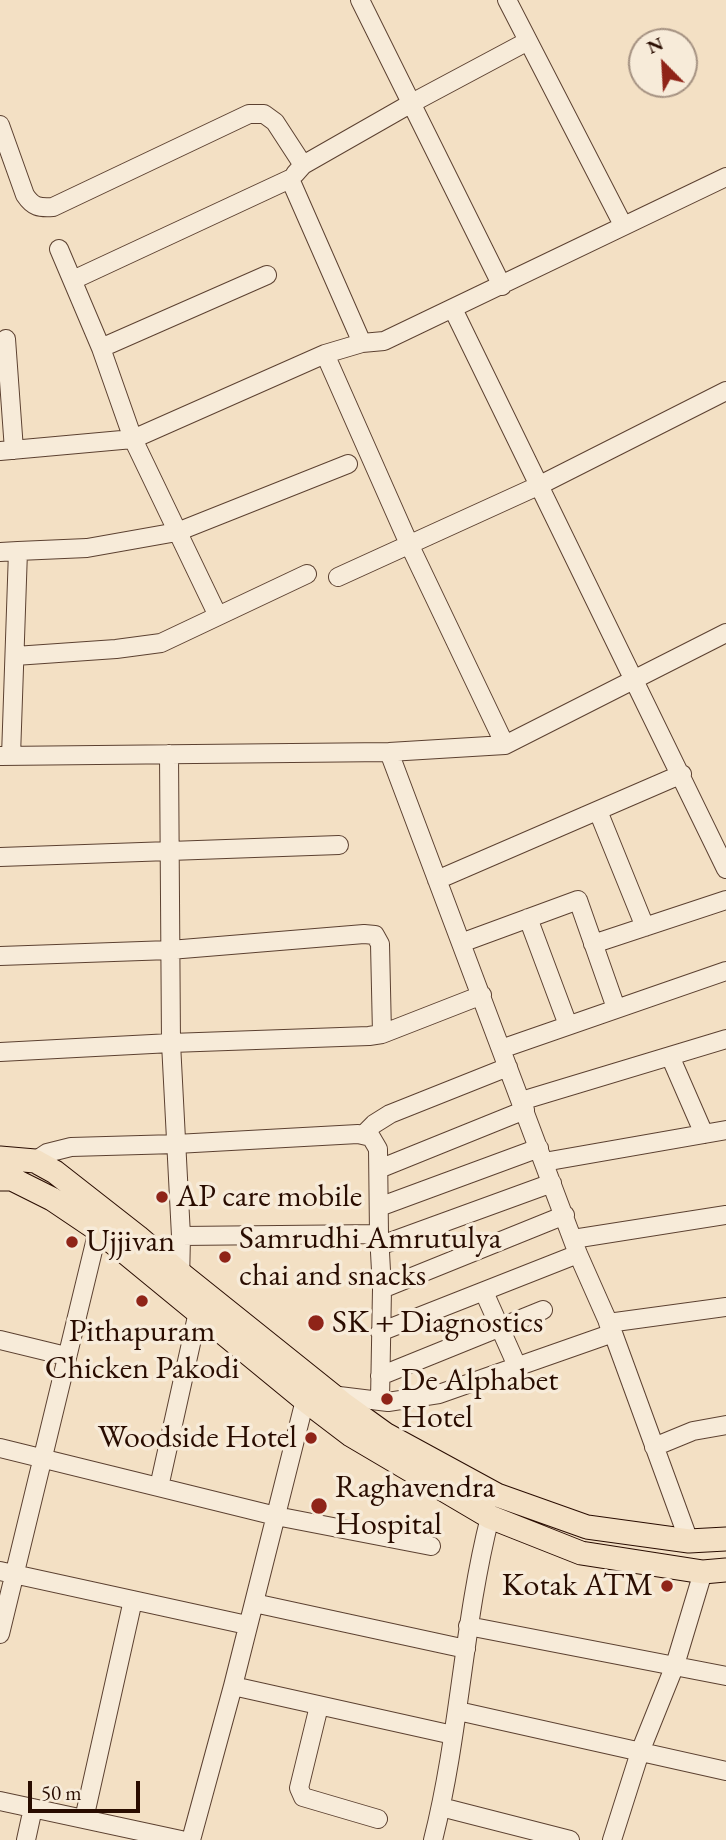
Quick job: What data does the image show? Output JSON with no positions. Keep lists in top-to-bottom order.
{
  "places": [
    "AP care mobile",
    "Ujjivan",
    "Samrudhi Amrutulya chai and snacks",
    "Pithapuram Chicken Pakodi",
    "SK + Diagnostics",
    "De Alphabet Hotel",
    "Woodside Hotel",
    "Raghavendra Hospital",
    "Kotak ATM"
  ],
  "scale_bar": "50 m",
  "north": "top left"
}
